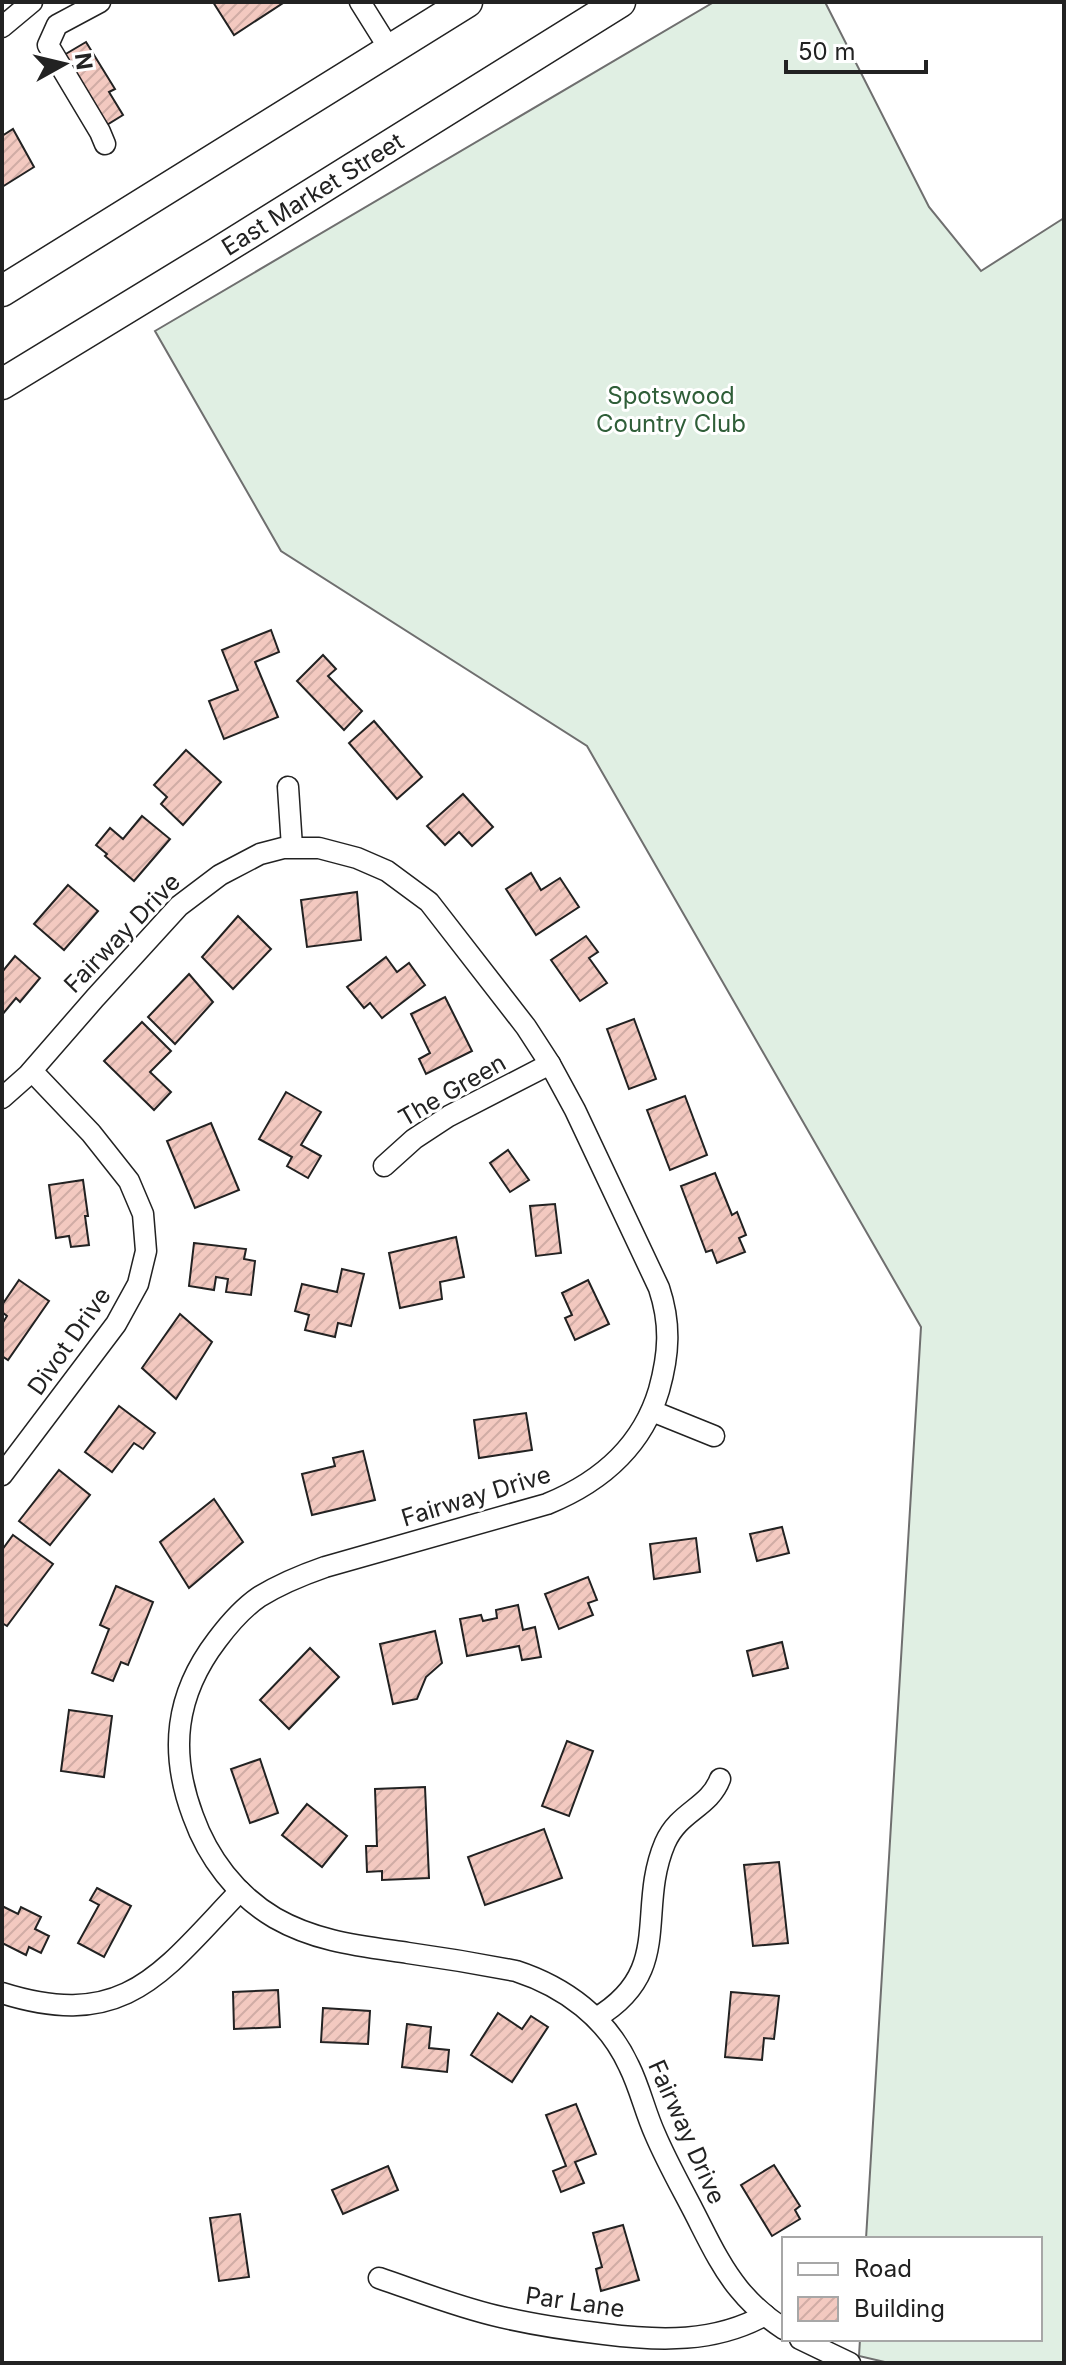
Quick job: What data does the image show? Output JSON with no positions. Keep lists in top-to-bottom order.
{
  "streets": {
    "highway": ["East Market Street"],
    "street": [
      "Fairway Drive",
      "The Green",
      "Divot Drive",
      "Par Lane"
    ]
  },
  "crossings": [
    ["Fairway Drive", "The Green"],
    ["Fairway Drive", "Divot Drive"],
    ["Fairway Drive", "Par Lane"]
  ],
  "parks": ["Spotswood Country Club"],
  "legend": ["Road", "Building"],
  "scale_bar": "50 m",
  "north": "right"
}
